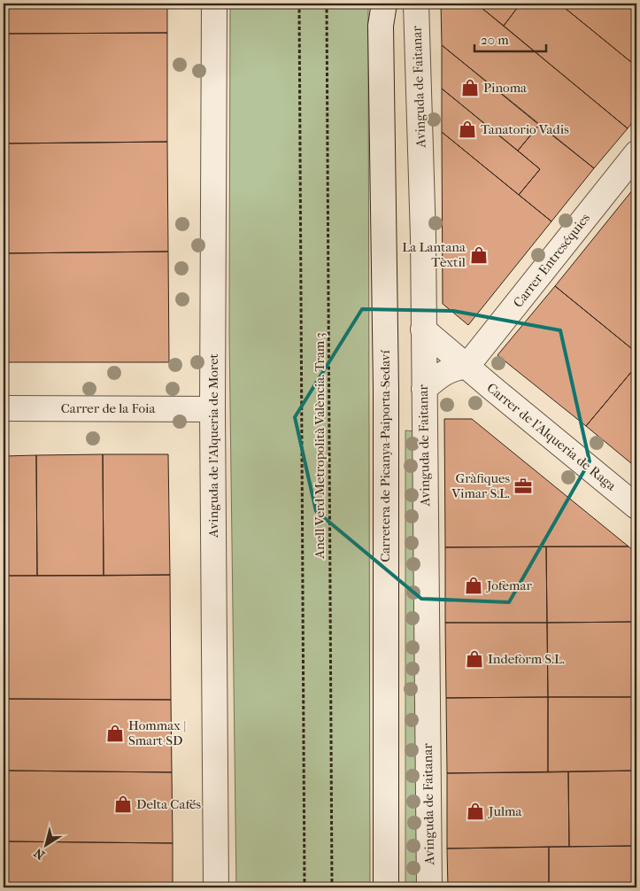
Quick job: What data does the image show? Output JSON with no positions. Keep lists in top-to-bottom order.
{
  "streets": {
    "street": [
      "Avinguda de Faitanar",
      "Carrer Entreséquies",
      "Carrer de la Foia",
      "Carrer de l'Alqueria de Raga",
      "Avinguda de l'Alqueria de Moret",
      "Carretera de Picanya-Paiporta-Sedaví"
    ],
    "path": ["Anell Verd Metropolità València. Tram 3"]
  },
  "crossings": [
    ["Avinguda de Faitanar", "Carrer de l'Alqueria de Raga"],
    ["Carrer Entreséquies", "Carrer de l'Alqueria de Raga"],
    ["Carrer de la Foia", "Avinguda de l'Alqueria de Moret"]
  ],
  "places": {
    "shop": [
      "Pinoma",
      "Tanatorio Vadis",
      "La Lantana Tèxtil",
      "Jofemar",
      "Indeform S.L.",
      "Hommax | Smart SD",
      "Delta Cafés",
      "Julma"
    ],
    "office": ["Gràfiques Vimar S.L."]
  },
  "scale_bar": "20 m",
  "north": "bottom left"
}
